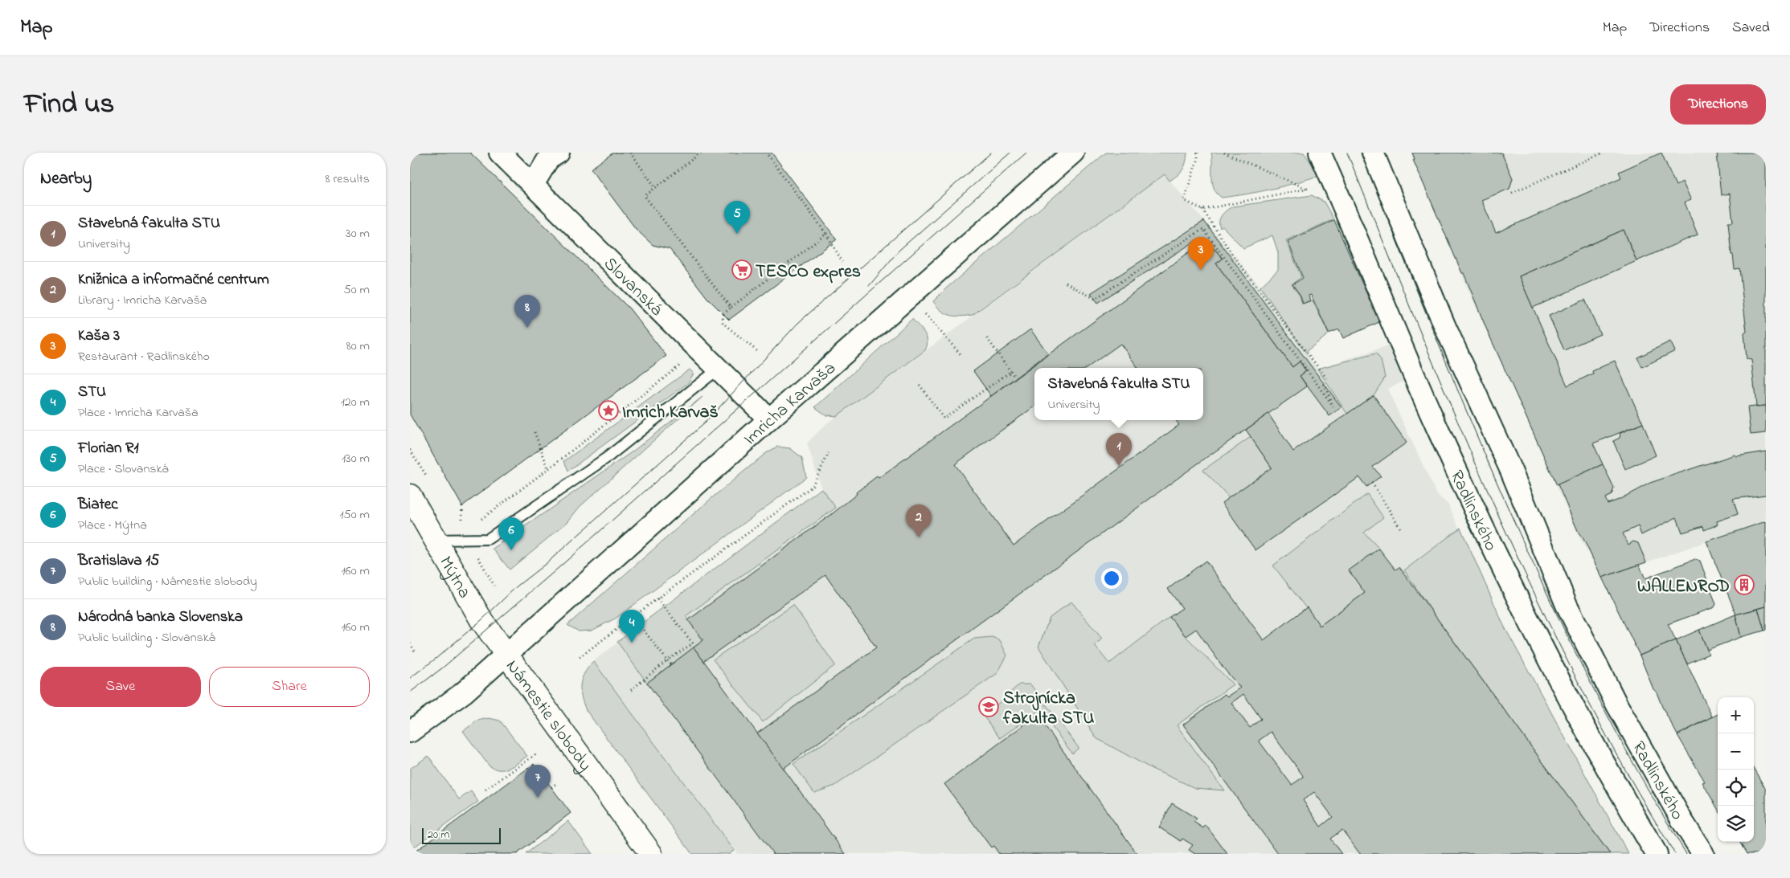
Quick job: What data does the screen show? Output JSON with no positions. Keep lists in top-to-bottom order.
{
  "streets": {
    "main road": ["Mýtna", "Námestie slobody"],
    "street": ["Slovanská", "Imricha Karvaša", "Radlinského"]
  },
  "crossings": [
    ["Slovanská", "Imricha Karvaša"],
    ["Imricha Karvaša", "Mýtna"],
    ["Imricha Karvaša", "Námestie slobody"],
    ["Mýtna", "Námestie slobody"]
  ],
  "places": {
    "supermarket": ["TESCO expres"],
    "place": ["Imrich Karvaš"],
    "building": ["WALLENROD"],
    "school or university": ["Strojnícka fakulta STU"]
  },
  "scale_bar": "20 m",
  "page": {
    "header": "Map",
    "nav": ["Map", "Directions", "Saved"],
    "title": "Find us",
    "buttons": [
      "Directions",
      ["Save", "Share"]
    ],
    "heading": ["Nearby", "8 results"],
    "pins": [
      "5",
      "3",
      "8",
      "1",
      "2",
      "6",
      "4",
      "7"
    ],
    "list": [
      {
        "mark": "1",
        "name": "Stavebná fakulta STU",
        "note": "University",
        "value": "30 m"
      },
      {
        "mark": "2",
        "name": "Knižnica a informačné centrum",
        "note": "Library · Imricha Karvaša",
        "value": "50 m"
      },
      {
        "mark": "3",
        "name": "Kaša 3",
        "note": "Restaurant · Radlinského",
        "value": "80 m"
      },
      {
        "mark": "4",
        "name": "STU",
        "note": "Place · Imricha Karvaša",
        "value": "120 m"
      },
      {
        "mark": "5",
        "name": "Florian R1",
        "note": "Place · Slovanská",
        "value": "130 m"
      },
      {
        "mark": "6",
        "name": "Biatec",
        "note": "Place · Mýtna",
        "value": "150 m"
      },
      {
        "mark": "7",
        "name": "Bratislava 15",
        "note": "Public building · Námestie slobody",
        "value": "160 m"
      },
      {
        "mark": "8",
        "name": "Národná banka Slovenska",
        "note": "Public building · Slovanská",
        "value": "160 m"
      }
    ],
    "popup": ["Stavebná fakulta STU", "University"],
    "map_buttons": ["+", "−"],
    "scale": "20 m"
  }
}
